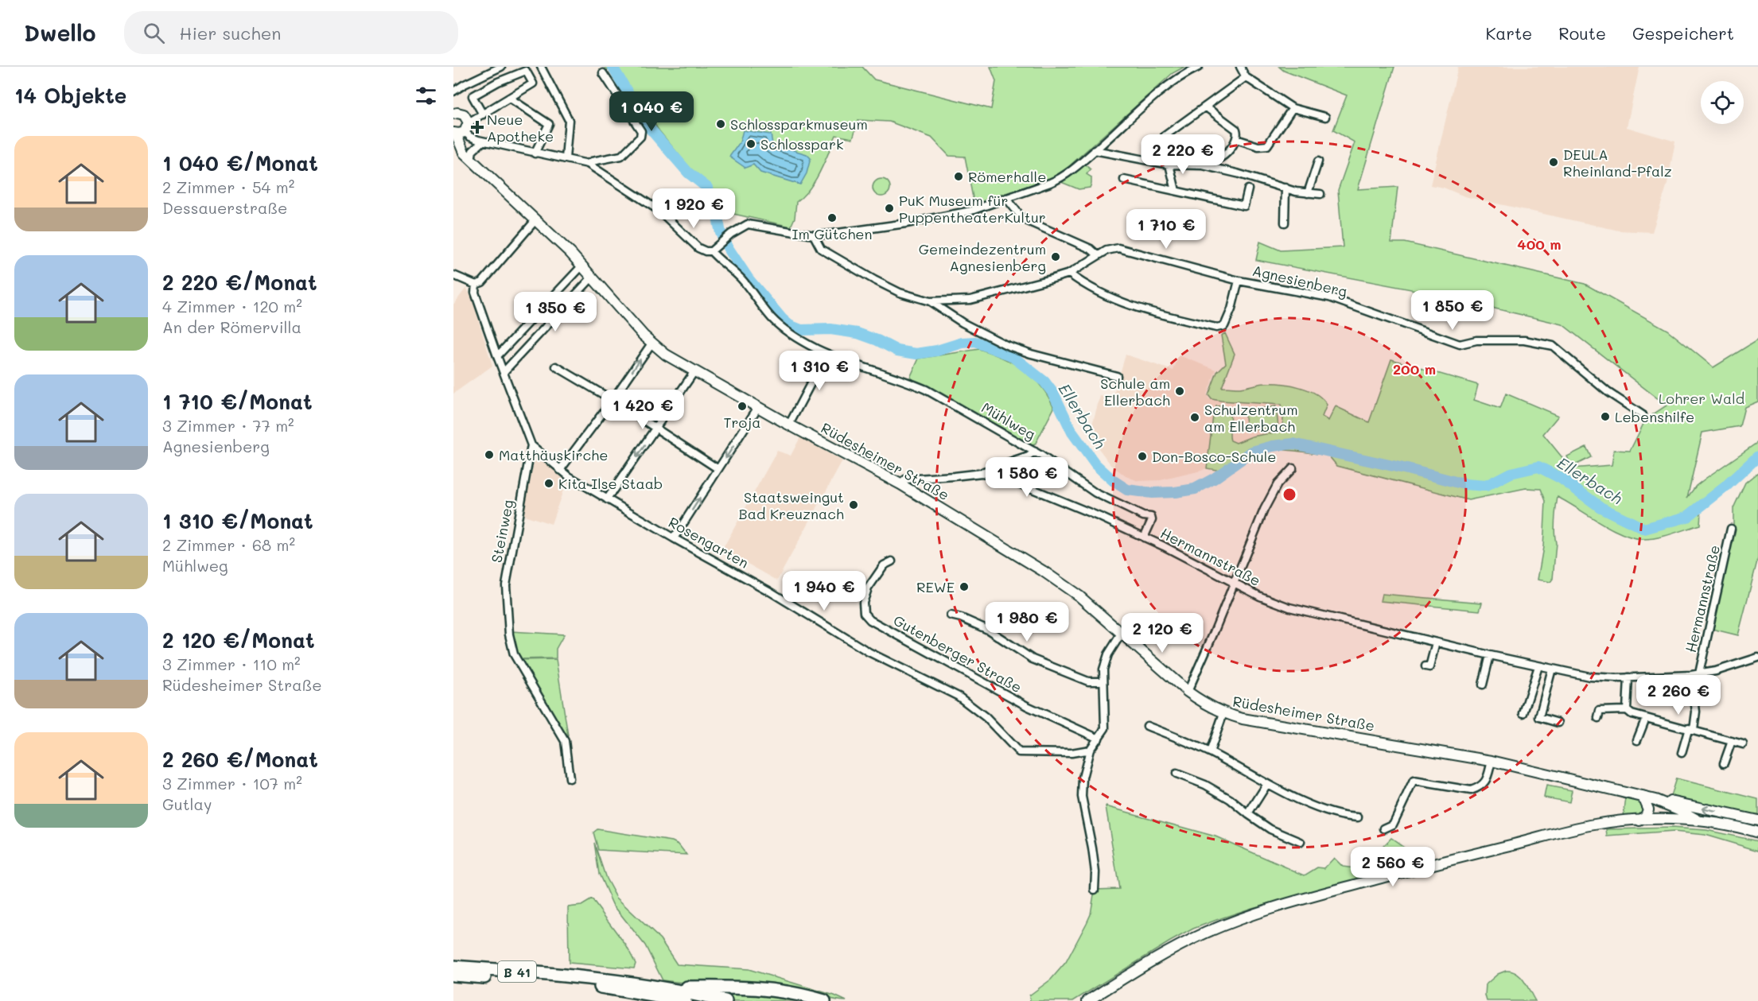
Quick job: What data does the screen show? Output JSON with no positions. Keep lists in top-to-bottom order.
{
  "streets": {
    "highway": ["B 41"],
    "street": [
      "Agnesienberg",
      "Mühlweg",
      "Rüdesheimer Straße",
      "Steinweg",
      "Rosengarten",
      "Hermannstraße",
      "Gutenberger Straße"
    ]
  },
  "crossings": [
    ["Mühlweg", "Rüdesheimer Straße"],
    ["Mühlweg", "Hermannstraße"],
    ["Rüdesheimer Straße", "Hermannstraße"],
    ["Steinweg", "Rosengarten"]
  ],
  "water": ["Ellerbach"],
  "parks": ["Lohrer Wald"],
  "places": {
    "other": [
      "Schlossparkmuseum",
      "Schlosspark",
      "DEULA Rheinland-Pfalz",
      "Römerhalle",
      "PuK Museum für PuppentheaterKultur",
      "Im Gütchen",
      "Gemeindezentrum Agnesienberg",
      "Schule am Ellerbach",
      "Troja",
      "Lebenshilfe",
      "Schulzentrum am Ellerbach",
      "Matthäuskirche",
      "Don-Bosco-Schule",
      "Kita Ilse Staab",
      "Staatsweingut Bad Kreuznach",
      "REWE"
    ],
    "health": ["Neue Apotheke"]
  },
  "page": {
    "header": "Dwello",
    "search": "Hier suchen",
    "nav": ["Karte", "Route", "Gespeichert"],
    "heading": "14 Objekte",
    "price": [
      "1 040 €",
      "2 220 €",
      "1 920 €",
      "1 710 €",
      "1 850 €",
      "1 350 €",
      "1 310 €",
      "1 420 €",
      "1 580 €",
      "1 940 €",
      "1 980 €",
      "2 120 €",
      "2 260 €",
      "2 560 €"
    ],
    "list": [
      {
        "name": "1 040 €/Monat",
        "note": "2 Zimmer · 54 m² · Dessauerstraße"
      },
      {
        "name": "2 220 €/Monat",
        "note": "4 Zimmer · 120 m² · An der Römervilla"
      },
      {
        "name": "1 710 €/Monat",
        "note": "3 Zimmer · 77 m² · Agnesienberg"
      },
      {
        "name": "1 310 €/Monat",
        "note": "2 Zimmer · 68 m² · Mühlweg"
      },
      {
        "name": "2 120 €/Monat",
        "note": "3 Zimmer · 110 m² · Rüdesheimer Straße"
      },
      {
        "name": "2 260 €/Monat",
        "note": "3 Zimmer · 107 m² · Gutlay"
      }
    ]
  },
  "rings": ["400 m", "200 m"]
}
